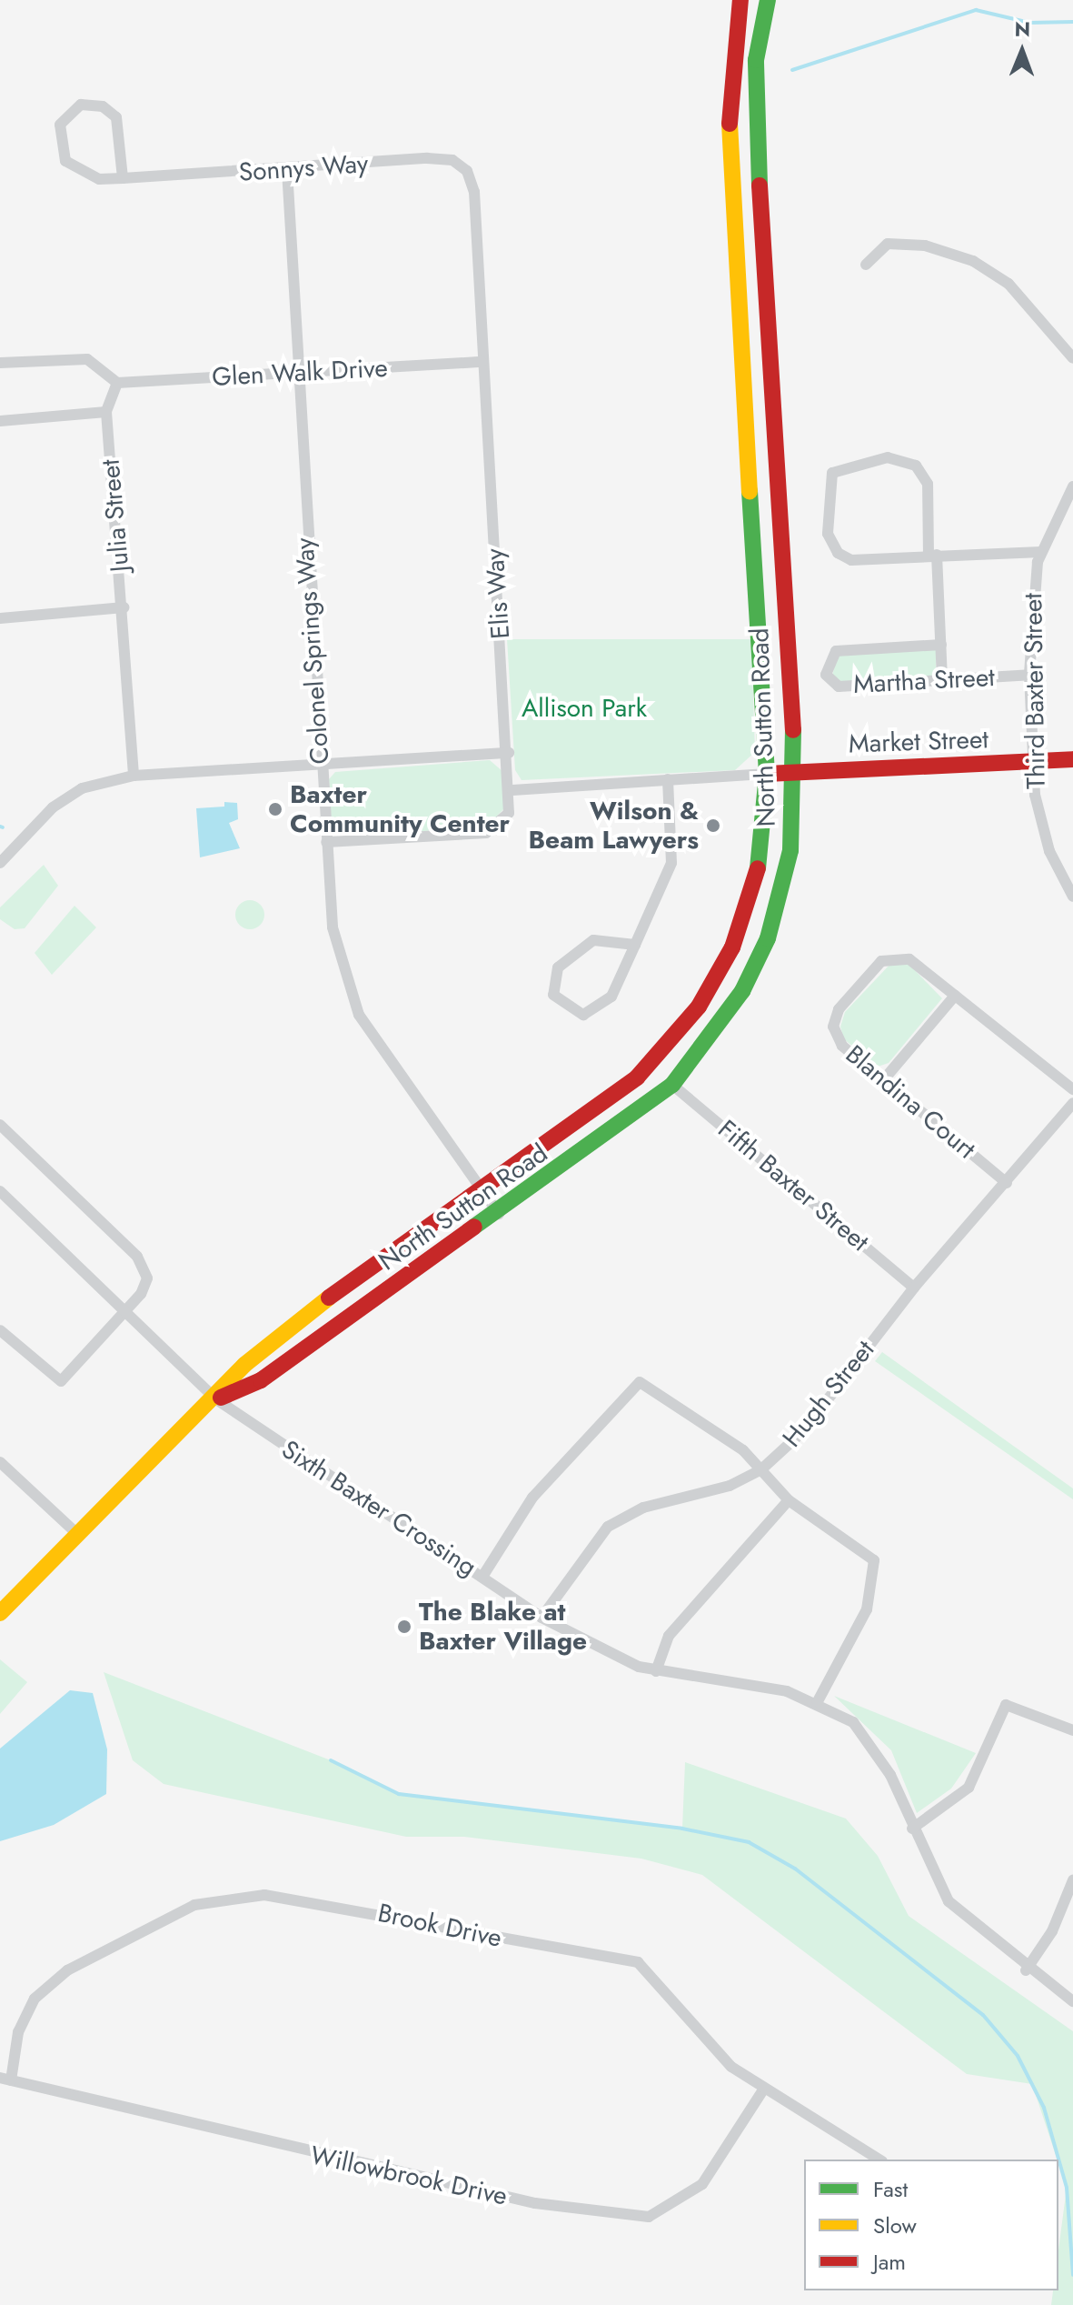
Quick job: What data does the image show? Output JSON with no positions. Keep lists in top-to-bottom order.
{
  "streets": {
    "main road": ["North Sutton Road", "Market Street"],
    "street": [
      "Sonnys Way",
      "Glen Walk Drive",
      "Julia Street",
      "Elis Way",
      "Colonel Springs Way",
      "Martha Street",
      "Third Baxter Street",
      "Blandina Court",
      "Fifth Baxter Street",
      "Hugh Street",
      "Sixth Baxter Crossing",
      "Brook Drive",
      "Willowbrook Drive"
    ]
  },
  "crossings": [
    ["Sonnys Way", "Elis Way"],
    ["Sonnys Way", "Colonel Springs Way"],
    ["Glen Walk Drive", "Julia Street"],
    ["Glen Walk Drive", "Elis Way"],
    ["Glen Walk Drive", "Colonel Springs Way"],
    ["Elis Way", "Colonel Springs Way"],
    ["Colonel Springs Way", "North Sutton Road"],
    ["Martha Street", "Third Baxter Street"],
    ["Third Baxter Street", "Market Street"],
    ["North Sutton Road", "Market Street"],
    ["North Sutton Road", "Fifth Baxter Street"],
    ["North Sutton Road", "Sixth Baxter Crossing"],
    ["Blandina Court", "Hugh Street"],
    ["Fifth Baxter Street", "Hugh Street"],
    ["Hugh Street", "Sixth Baxter Crossing"],
    ["Brook Drive", "Willowbrook Drive"]
  ],
  "parks": ["Allison Park"],
  "places": ["Baxter Community Center", "Wilson & Beam Lawyers", "The Blake at Baxter Village"],
  "legend": ["Fast", "Slow", "Jam"],
  "north": "top"
}
